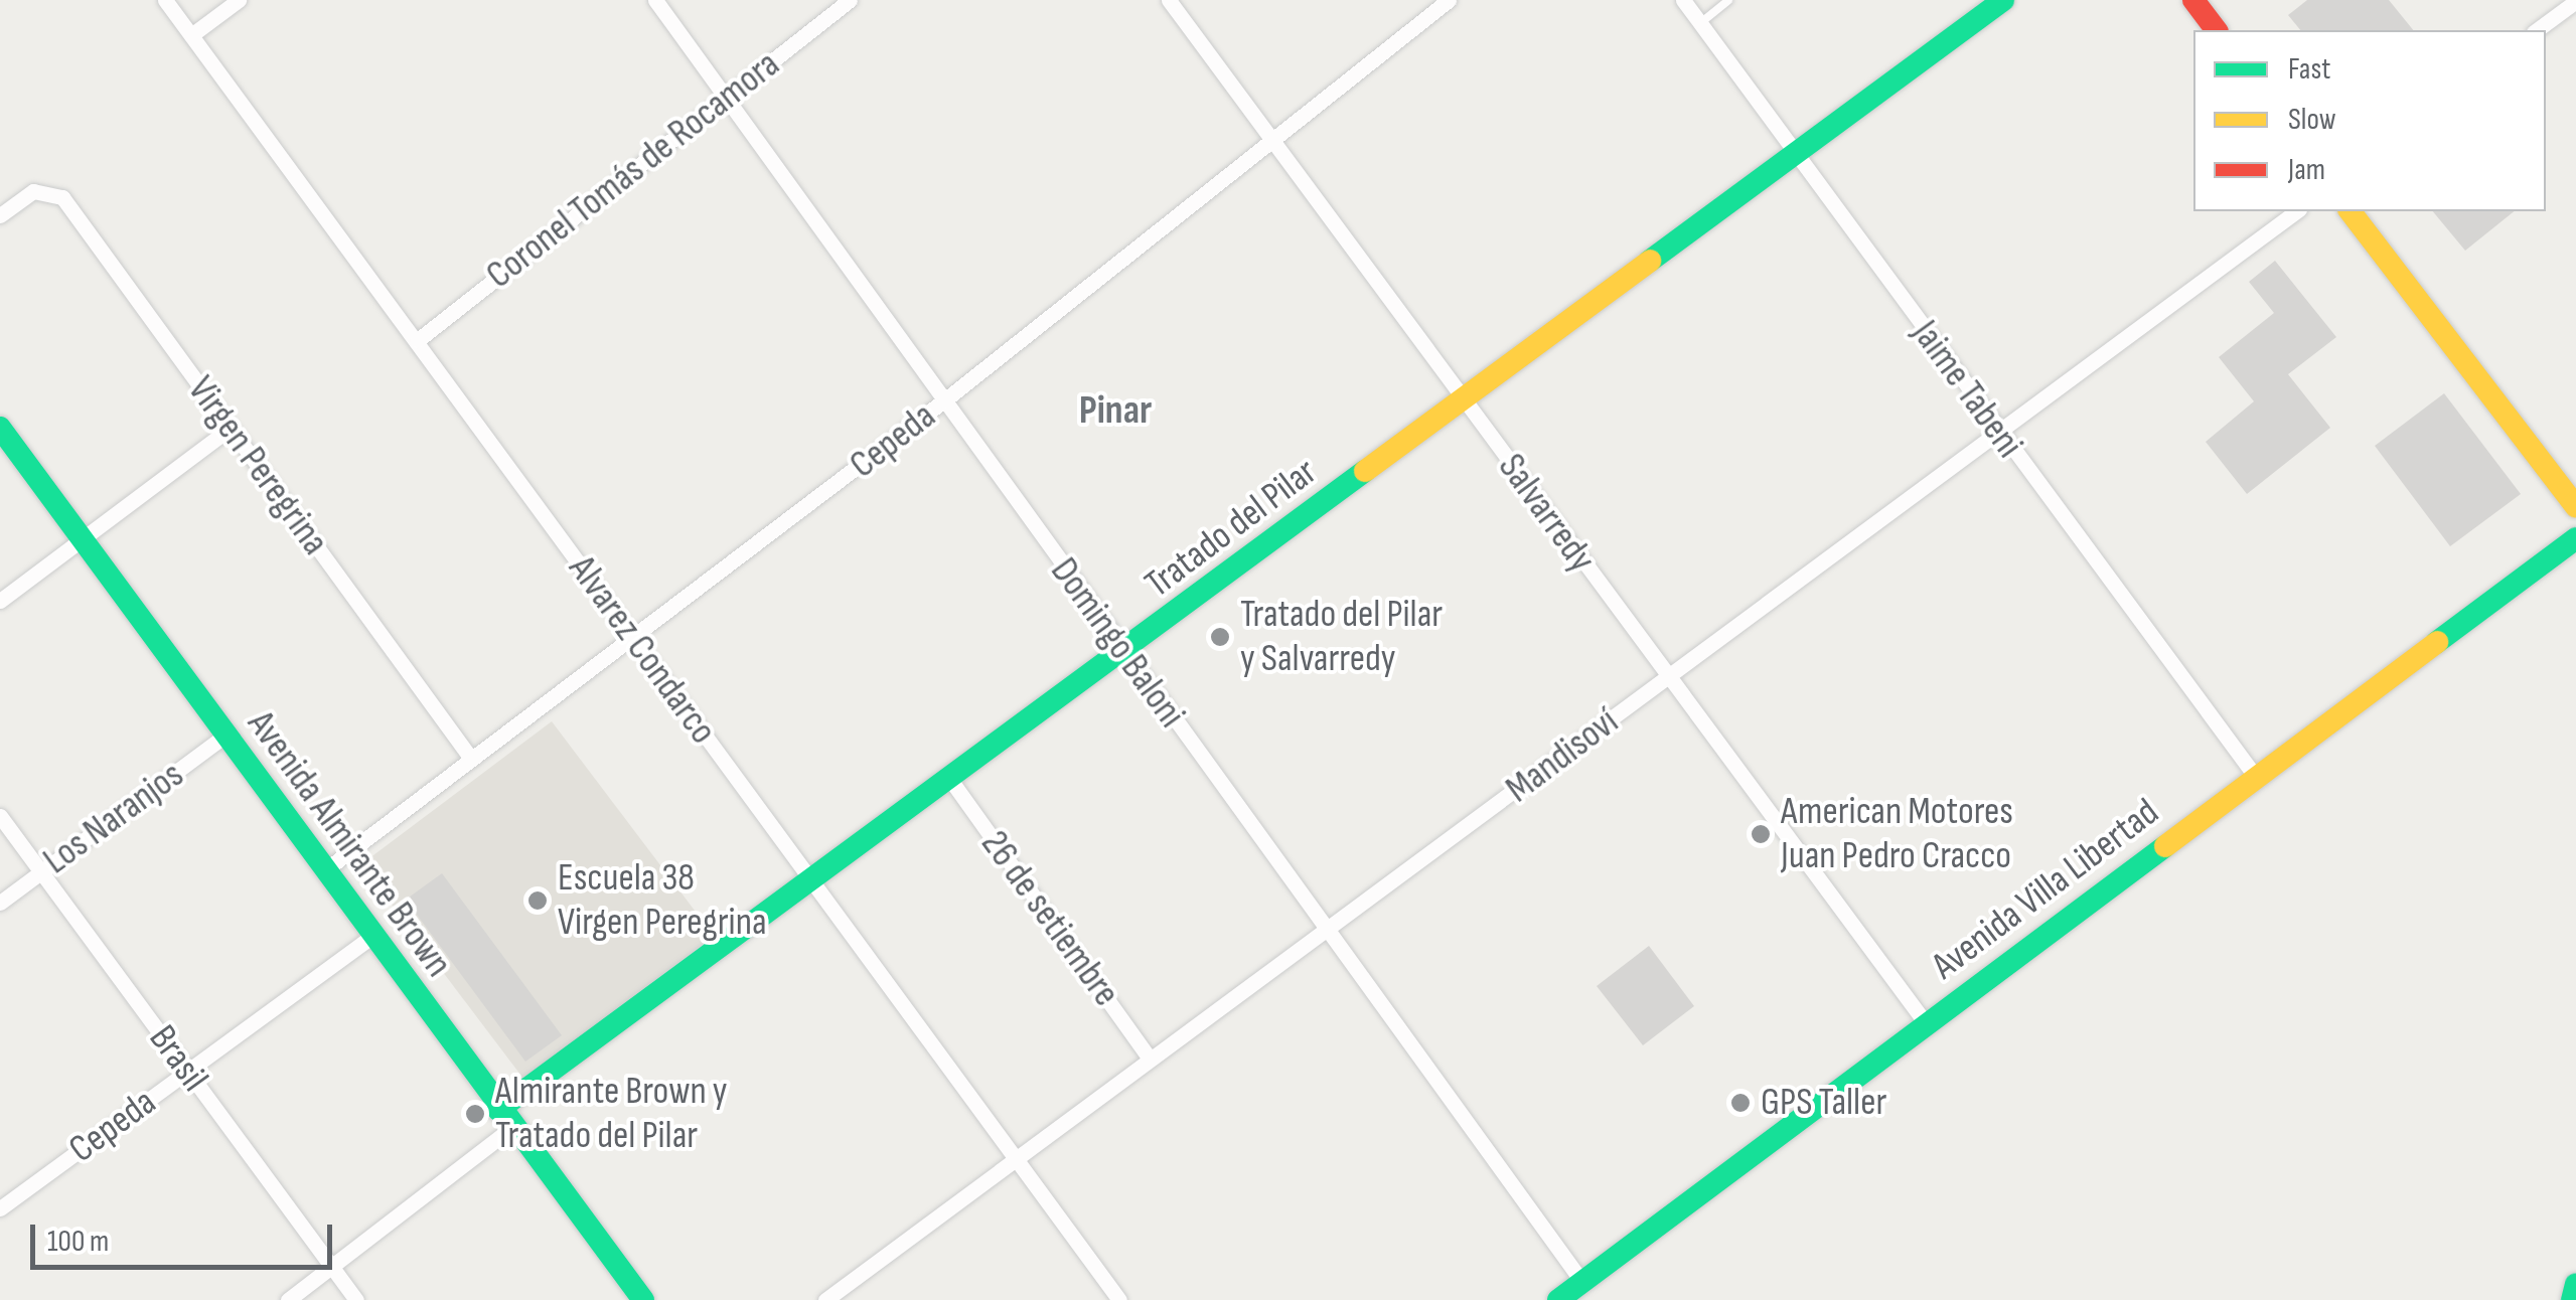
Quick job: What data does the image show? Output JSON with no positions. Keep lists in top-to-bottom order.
{
  "streets": {
    "street": [
      "Coronel Tomás de Rocamora",
      "Jaime Tabeni",
      "Cepeda",
      "Virgen Peregrina",
      "Salvarredy",
      "Tratado del Pilar",
      "Domingo Baloni",
      "Alvarez Condarco",
      "Mandisoví",
      "Los Naranjos",
      "Avenida Almirante Brown",
      "Avenida Villa Libertad",
      "26 de setiembre",
      "Brasil"
    ]
  },
  "crossings": [
    ["Coronel Tomás de Rocamora", "Domingo Baloni"],
    ["Coronel Tomás de Rocamora", "Alvarez Condarco"],
    ["Jaime Tabeni", "Tratado del Pilar"],
    ["Jaime Tabeni", "Mandisoví"],
    ["Jaime Tabeni", "Avenida Villa Libertad"],
    ["Cepeda", "Virgen Peregrina"],
    ["Cepeda", "Salvarredy"],
    ["Cepeda", "Domingo Baloni"],
    ["Cepeda", "Alvarez Condarco"],
    ["Cepeda", "Avenida Almirante Brown"],
    ["Cepeda", "Brasil"],
    ["Salvarredy", "Tratado del Pilar"],
    ["Salvarredy", "Mandisoví"],
    ["Salvarredy", "Avenida Villa Libertad"],
    ["Tratado del Pilar", "Domingo Baloni"],
    ["Tratado del Pilar", "Alvarez Condarco"],
    ["Tratado del Pilar", "Avenida Almirante Brown"],
    ["Tratado del Pilar", "26 de setiembre"],
    ["Tratado del Pilar", "Brasil"],
    ["Domingo Baloni", "Mandisoví"],
    ["Domingo Baloni", "Avenida Villa Libertad"],
    ["Alvarez Condarco", "Mandisoví"],
    ["Mandisoví", "26 de setiembre"],
    ["Los Naranjos", "Avenida Almirante Brown"],
    ["Los Naranjos", "Brasil"]
  ],
  "districts": ["Pinar"],
  "places": [
    "Tratado del Pilar y Salvarredy",
    "American Motores Juan Pedro Cracco",
    "Escuela 38 Virgen Peregrina",
    "GPS Taller",
    "Almirante Brown y Tratado del Pilar"
  ],
  "legend": ["Fast", "Slow", "Jam"],
  "scale_bar": "100 m"
}
